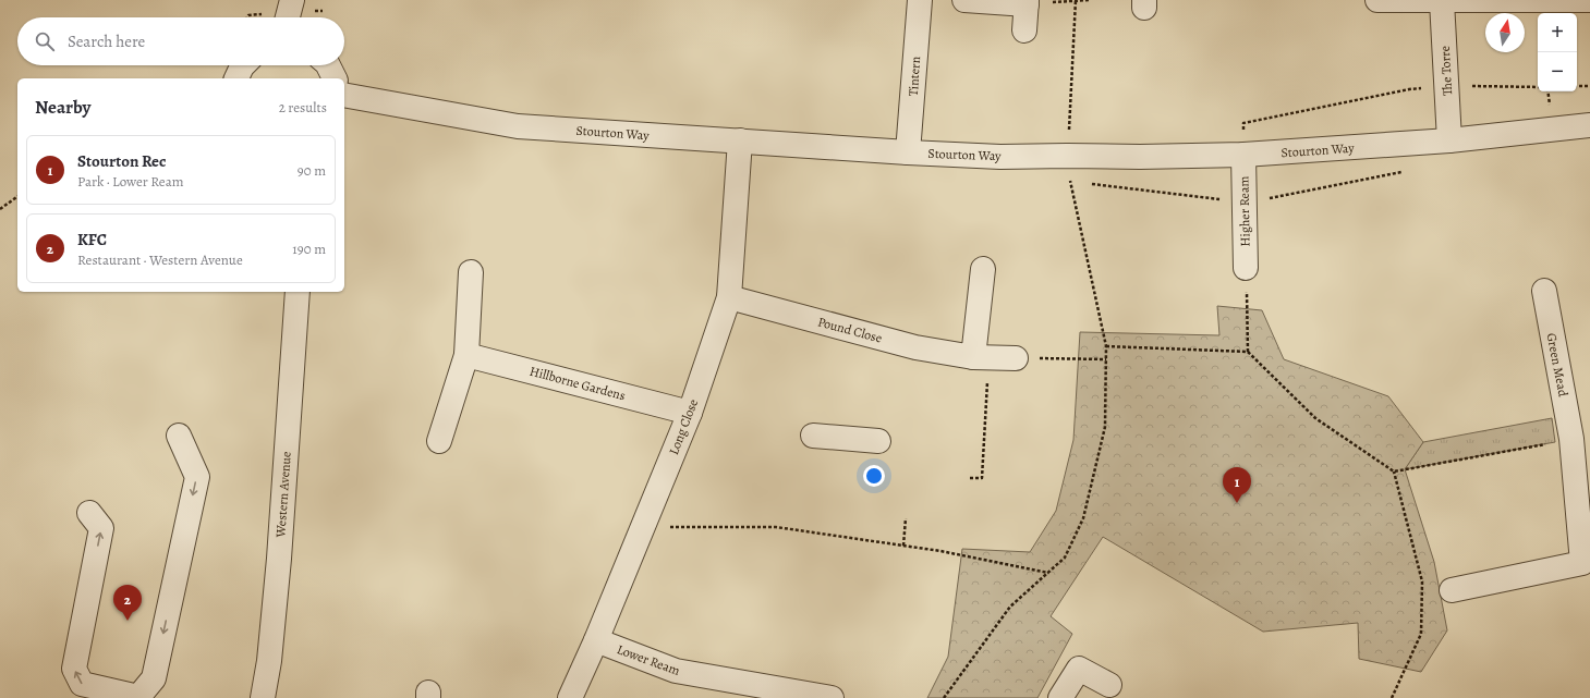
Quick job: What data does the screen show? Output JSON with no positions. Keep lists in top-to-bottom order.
{
  "streets": {
    "street": [
      "The Torre",
      "Tintern",
      "Stourton Way",
      "Higher Ream",
      "Pound Close",
      "Green Mead",
      "Hillborne Gardens",
      "Long Close",
      "Western Avenue",
      "Lower Ream"
    ]
  },
  "crossings": [
    ["The Torre", "Stourton Way"],
    ["Tintern", "Stourton Way"],
    ["Stourton Way", "Higher Ream"],
    ["Stourton Way", "Long Close"],
    ["Pound Close", "Long Close"],
    ["Hillborne Gardens", "Long Close"],
    ["Long Close", "Lower Ream"]
  ],
  "north": "top",
  "page": {
    "map_buttons": ["+", "−"],
    "search": "Search here",
    "heading": ["Nearby", "2 results"],
    "list": [
      {
        "mark": "1",
        "name": "Stourton Rec",
        "note": "Park · Lower Ream",
        "value": "90 m"
      },
      {
        "mark": "2",
        "name": "KFC",
        "note": "Restaurant · Western Avenue",
        "value": "190 m"
      }
    ],
    "pins": ["1", "2"]
  }
}
